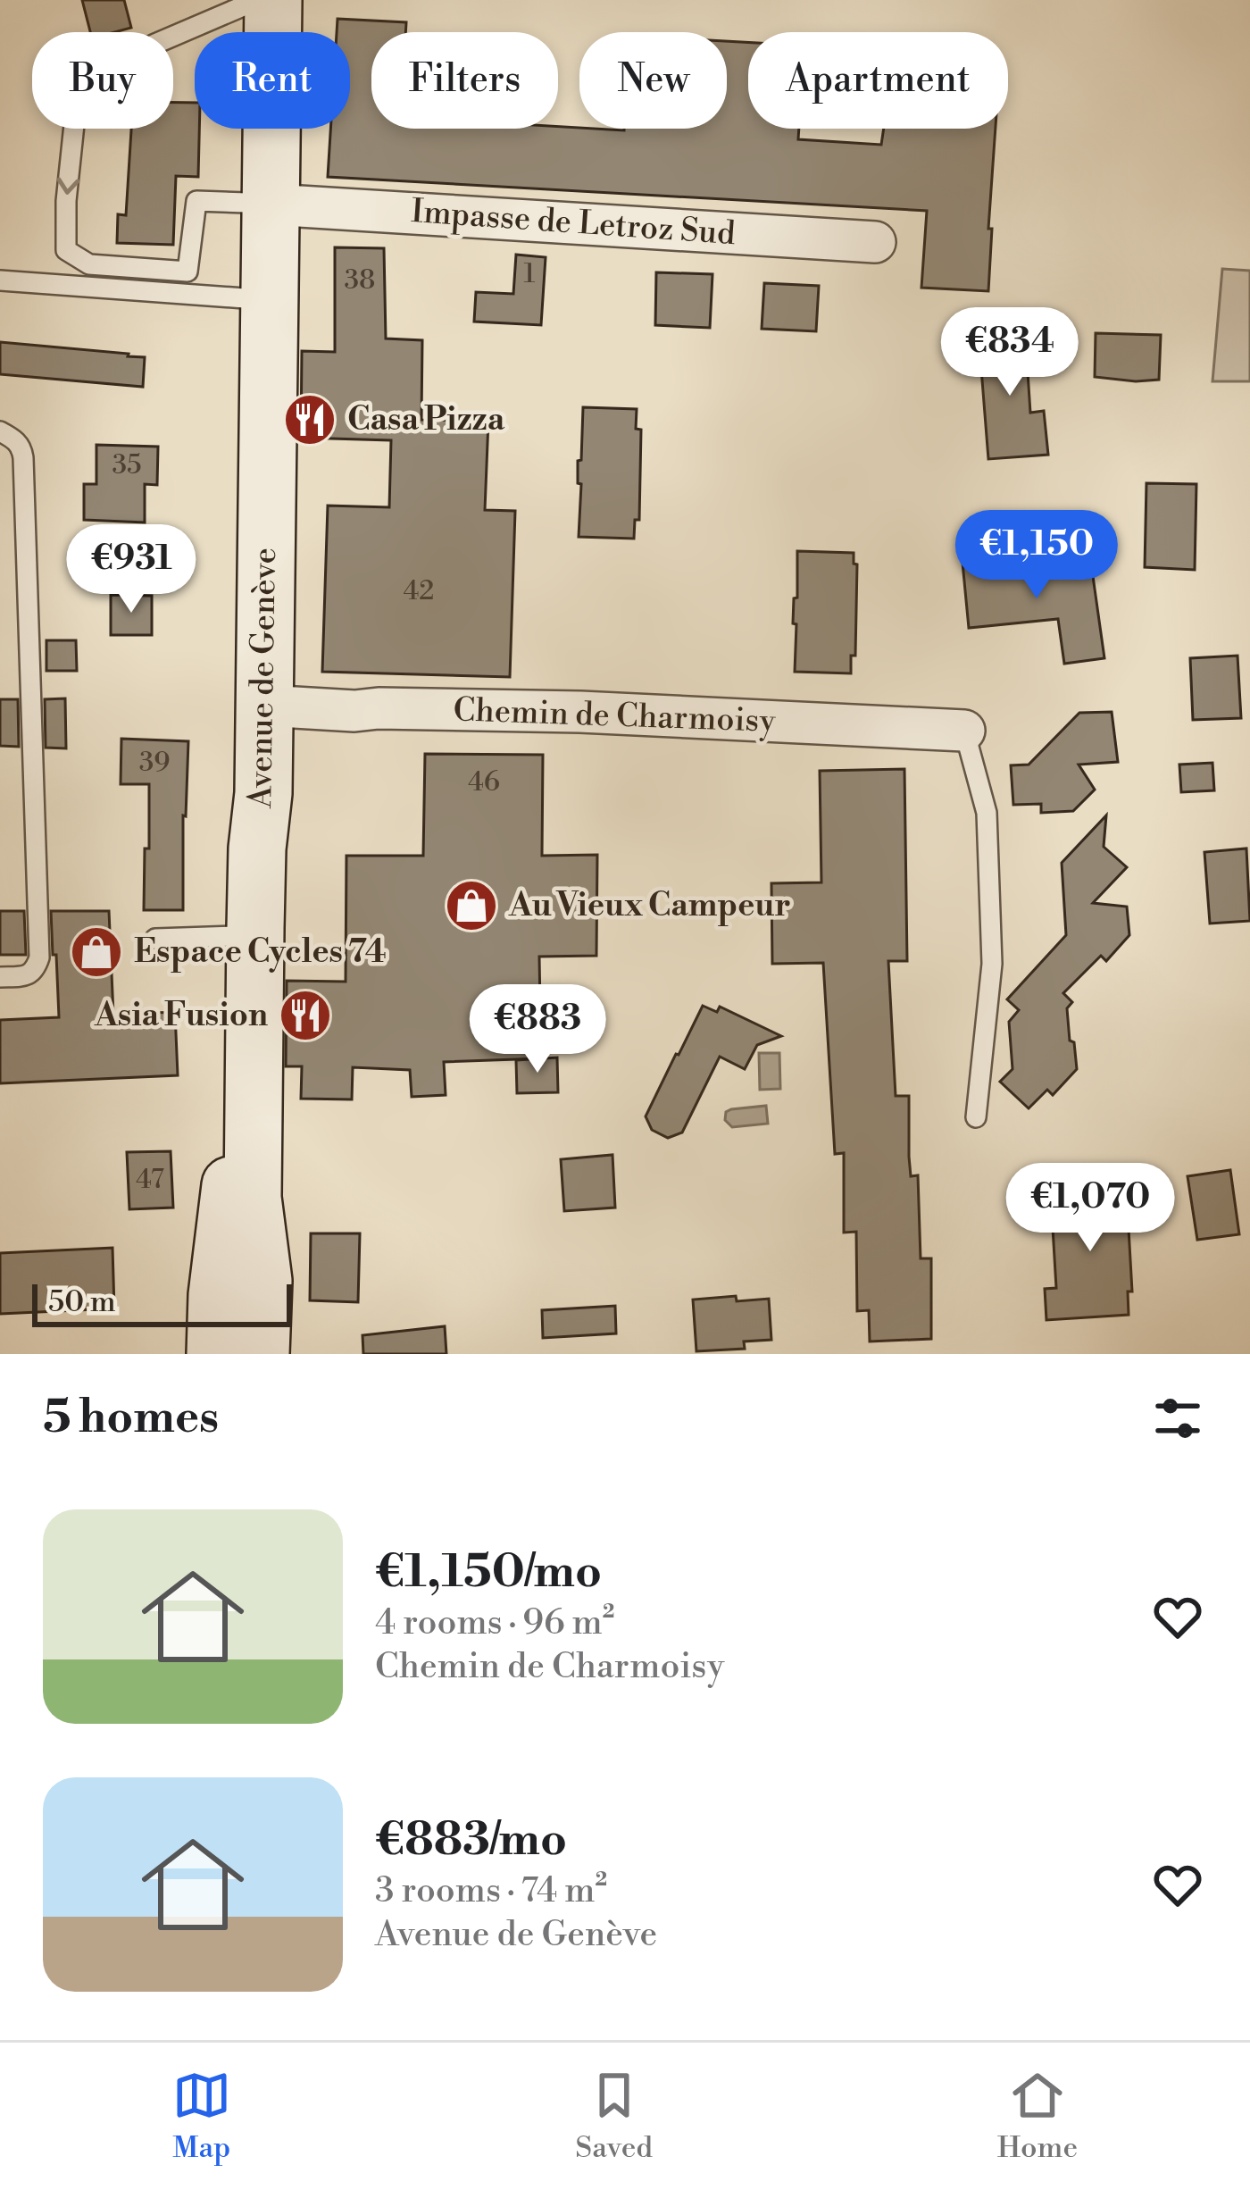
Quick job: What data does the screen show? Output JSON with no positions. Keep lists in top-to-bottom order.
{
  "streets": {
    "main road": ["Avenue de Genève"],
    "street": ["Impasse de Letroz Sud", "Chemin de Charmoisy"]
  },
  "crossings": [
    ["Impasse de Letroz Sud", "Avenue de Genève"],
    ["Avenue de Genève", "Chemin de Charmoisy"]
  ],
  "places": {
    "restaurant": ["Casa Pizza", "Asia Fusion"],
    "shop": ["Au Vieux Campeur", "Espace Cycles 74"]
  },
  "house_numbers": [
    "1",
    "38",
    "35",
    "42",
    "39",
    "46",
    "47"
  ],
  "scale_bar": "50 m",
  "page": {
    "chip": [
      "Buy",
      "Rent",
      "Filters",
      "New",
      "Apartment"
    ],
    "price": [
      "€834",
      "€1,150",
      "€931",
      "€883",
      "€1,070"
    ],
    "scale": "50 m",
    "heading": "5 homes",
    "list": [
      {
        "name": "€1,150/mo",
        "note": "4 rooms · 96 m² · Chemin de Charmoisy"
      },
      {
        "name": "€883/mo",
        "note": "3 rooms · 74 m² · Avenue de Genève"
      }
    ],
    "tabs": ["Map", "Saved", "Home"]
  }
}
